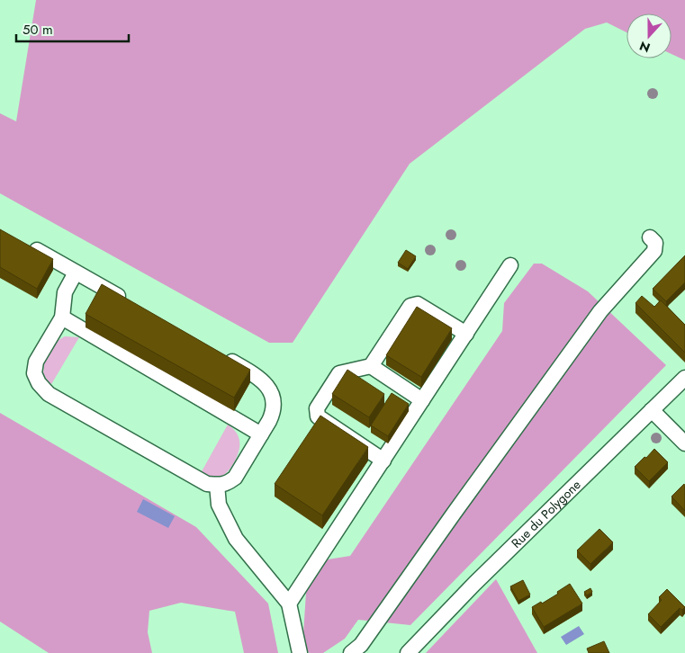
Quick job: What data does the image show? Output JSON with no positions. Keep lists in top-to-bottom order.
{
  "streets": {
    "street": ["Rue du Polygone"]
  },
  "scale_bar": "50 m",
  "north": "bottom"
}
